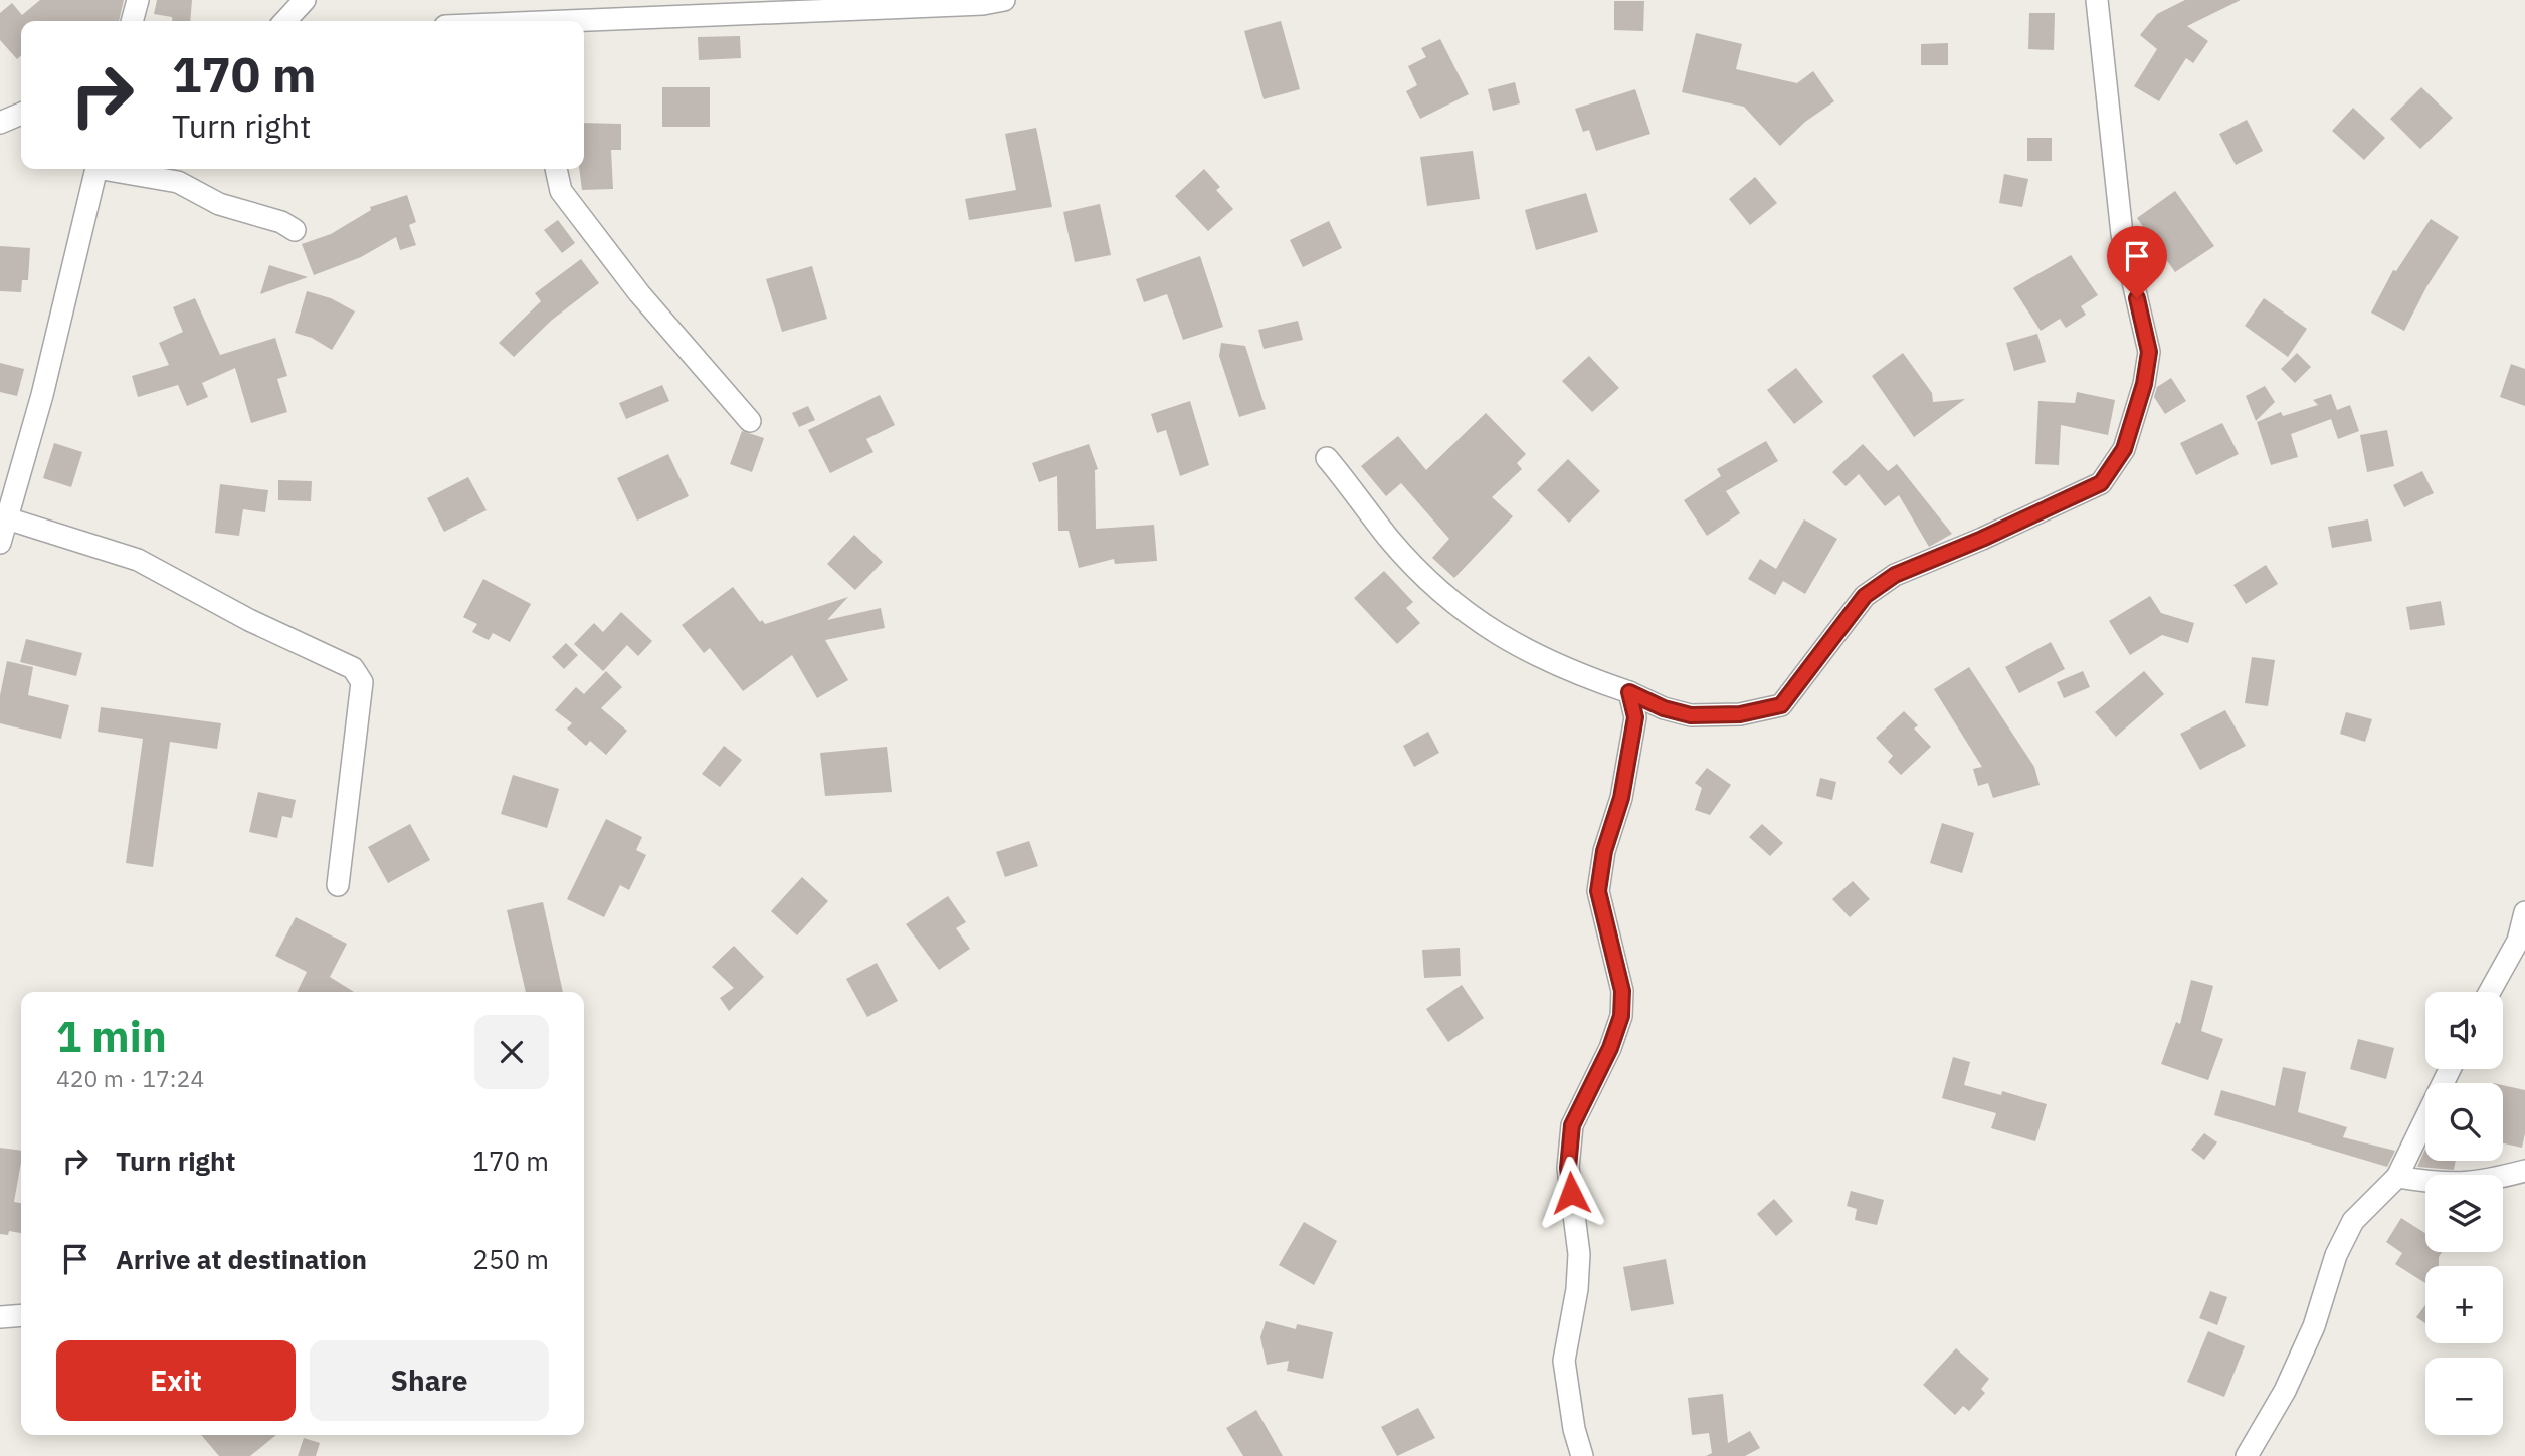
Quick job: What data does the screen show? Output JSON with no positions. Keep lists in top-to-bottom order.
{
  "page": {
    "turn": ["170 m", "Turn right"],
    "map_buttons": ["+", "−"],
    "heading": ["1 min", "420 m · 17:24"],
    "list": [
      {
        "name": "Turn right",
        "value": "170 m"
      },
      {
        "name": "Arrive at destination",
        "value": "250 m"
      }
    ],
    "buttons": ["Exit", "Share"]
  }
}
